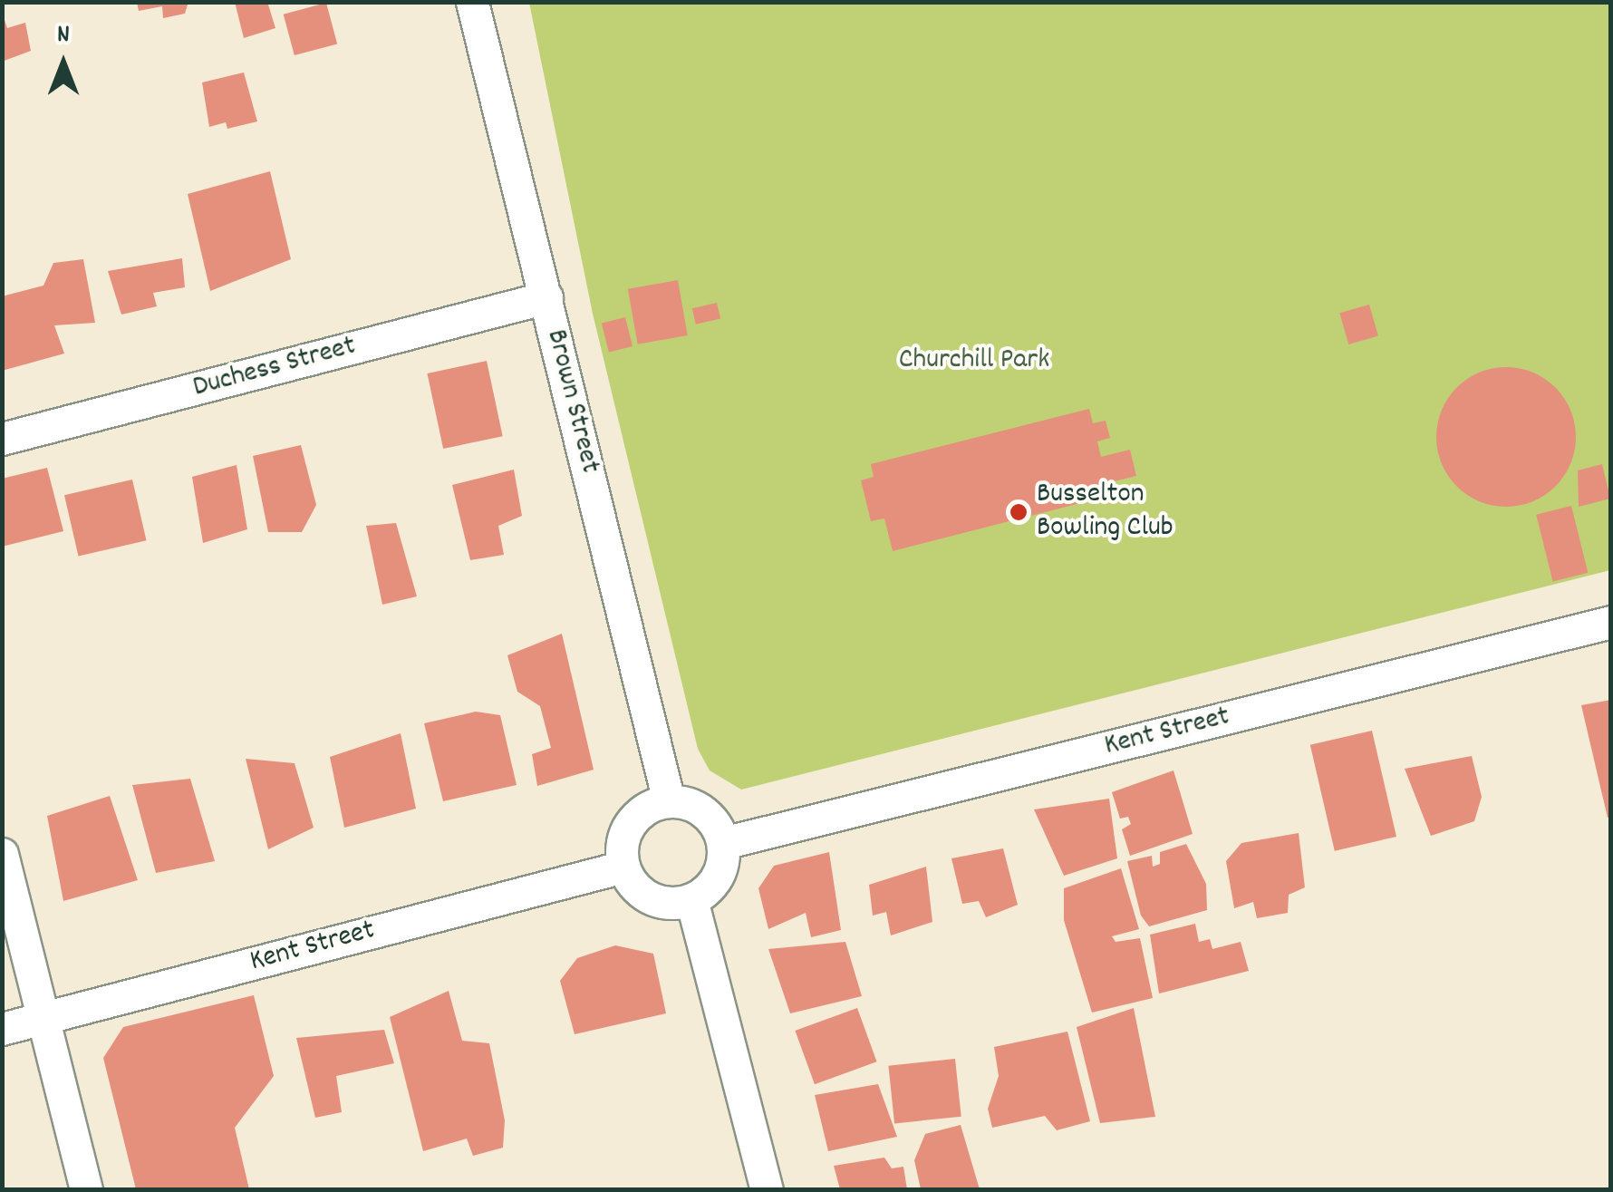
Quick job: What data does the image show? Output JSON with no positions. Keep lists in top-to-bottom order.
{
  "streets": {
    "street": ["Duchess Street", "Brown Street", "Kent Street"]
  },
  "crossings": [
    ["Duchess Street", "Brown Street"],
    ["Brown Street", "Kent Street"]
  ],
  "parks": ["Churchill Park"],
  "places": ["Busselton Bowling Club"],
  "north": "top"
}
